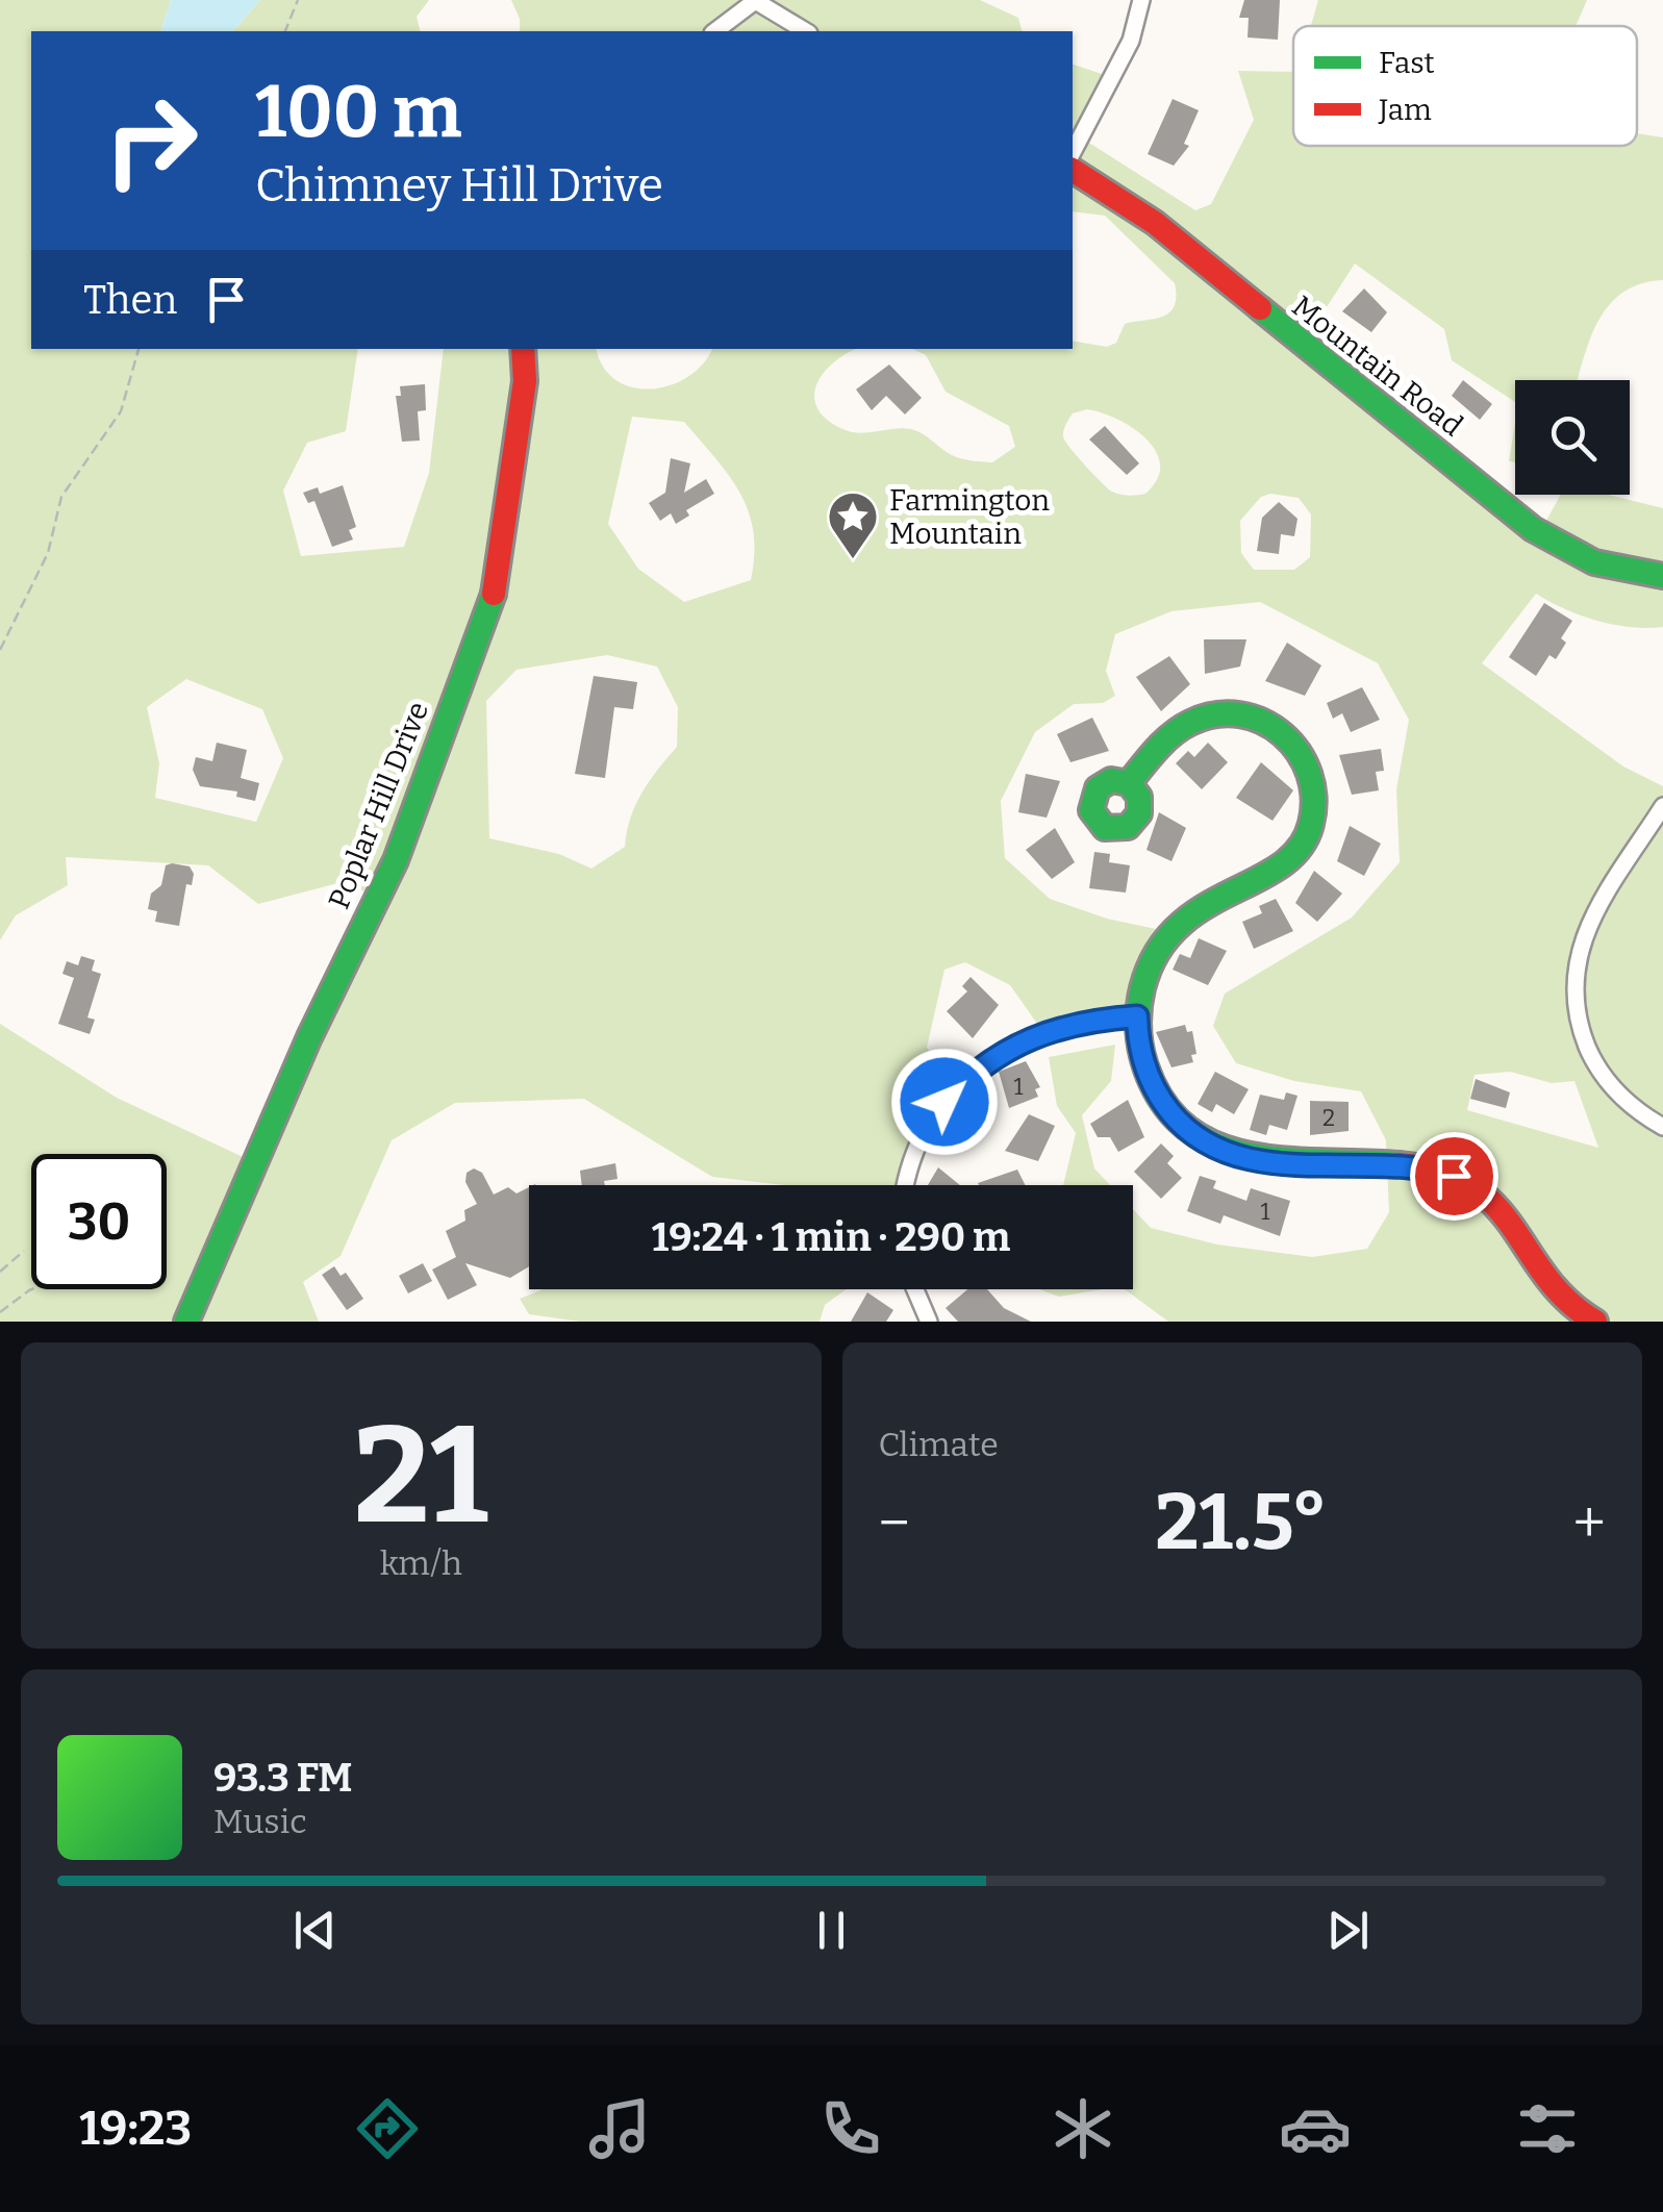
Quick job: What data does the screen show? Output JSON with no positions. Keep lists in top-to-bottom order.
{
  "streets": {
    "street": ["Mountain Road", "Poplar Hill Drive"]
  },
  "places": {
    "place": ["Farmington Mountain"]
  },
  "house_numbers": ["1", "2", "1"],
  "legend": ["Fast", "Jam"],
  "page": {
    "turn": ["100 m", "Chimney Hill Drive"],
    "then": "Then",
    "limit": "30",
    "trip": "19:24 · 1 min · 290 m",
    "tile": [
      ["21", "km/h"],
      "Climate"
    ],
    "heat": ["−", "21.5°", "+"],
    "song": ["93.3 FM", "Music"],
    "tabs": "19:23"
  }
}
